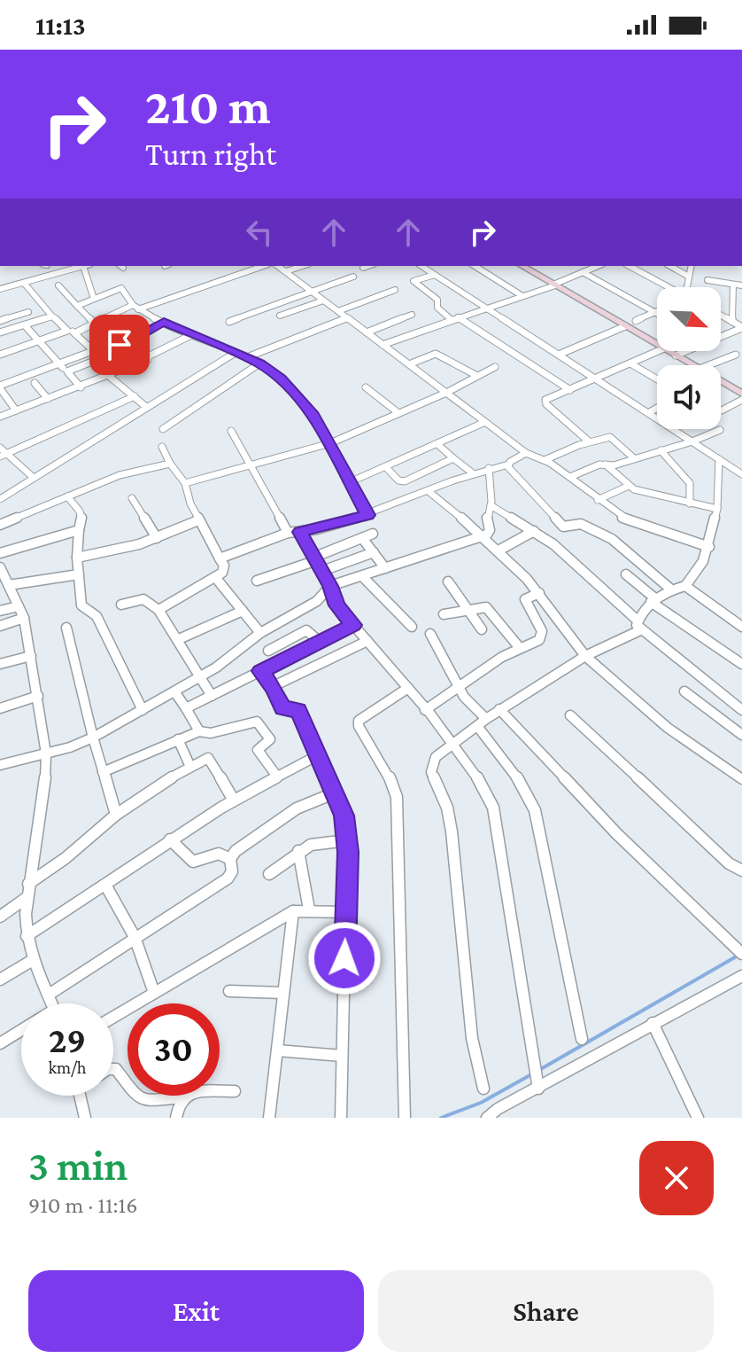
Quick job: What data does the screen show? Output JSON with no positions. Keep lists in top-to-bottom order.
{
  "north": "bottom right",
  "page": {
    "status": "11:13",
    "turn": ["210 m", "Turn right"],
    "speed": "29 km/h",
    "limit": "30",
    "heading": ["3 min", "910 m · 11:16"],
    "buttons": ["Exit", "Share"]
  }
}
